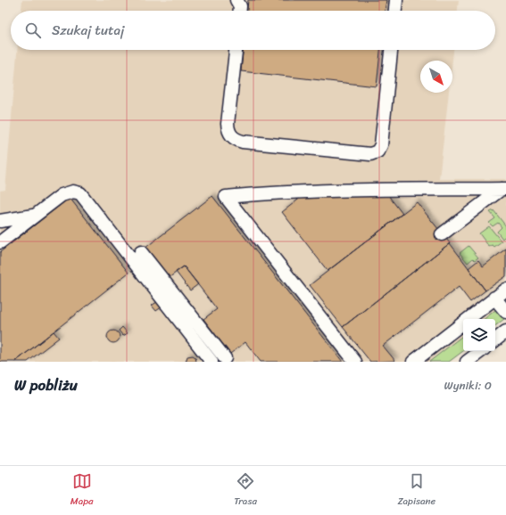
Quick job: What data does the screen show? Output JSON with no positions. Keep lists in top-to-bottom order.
{
  "north": "bottom right",
  "page": {
    "search": "Szukaj tutaj",
    "heading": ["W pobliżu", "Wyniki: 0"],
    "nav": ["Mapa", "Trasa", "Zapisane"]
  }
}
